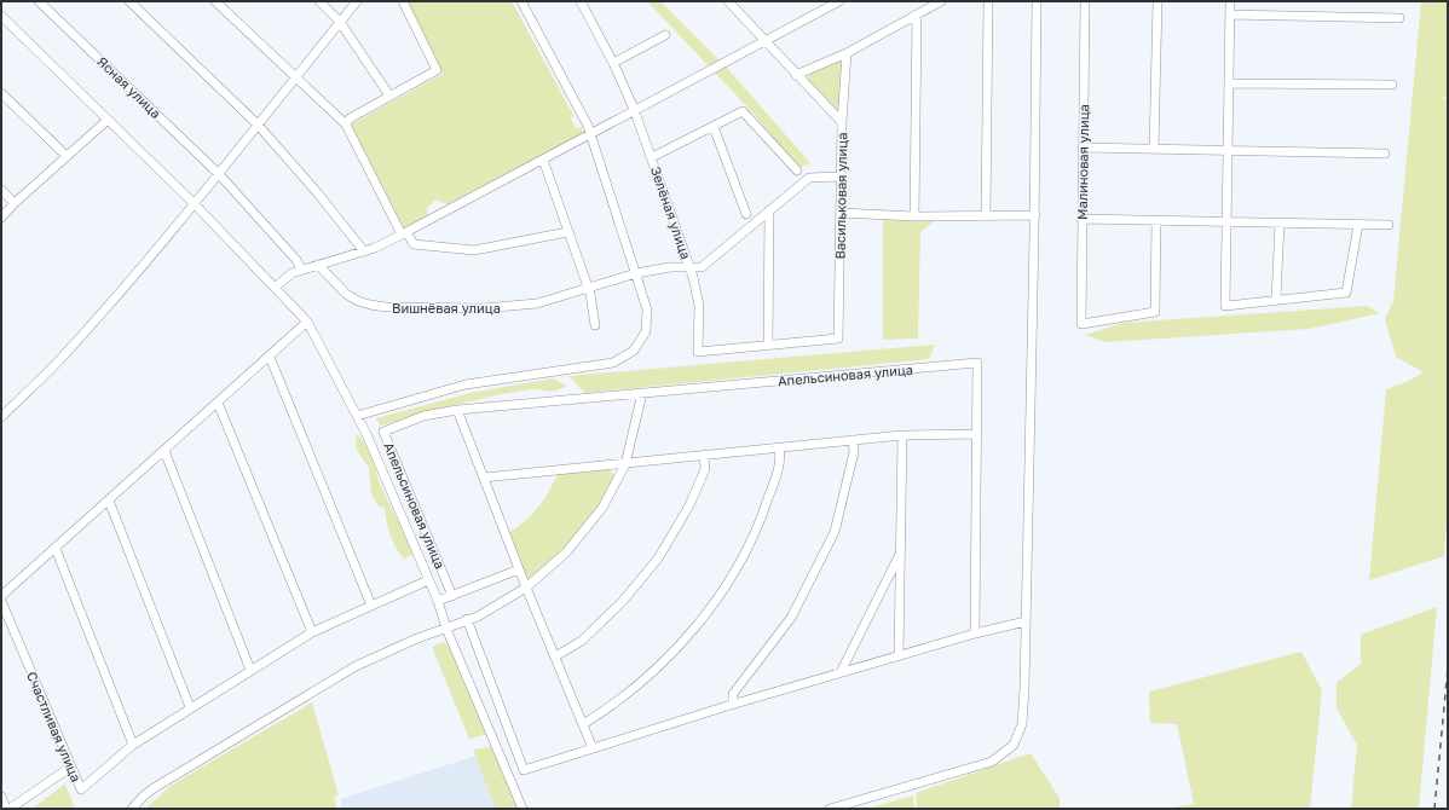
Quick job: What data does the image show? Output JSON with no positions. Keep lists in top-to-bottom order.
{
  "streets": {
    "street": [
      "Ясная улица",
      "Малиновая улица",
      "Васильковая улица",
      "Зелёная улица",
      "Вишнёвая улица",
      "Апельсиновая улица",
      "Счастливая улица"
    ]
  },
  "crossings": [
    ["Зелёная улица", "Вишнёвая улица"]
  ]
}
